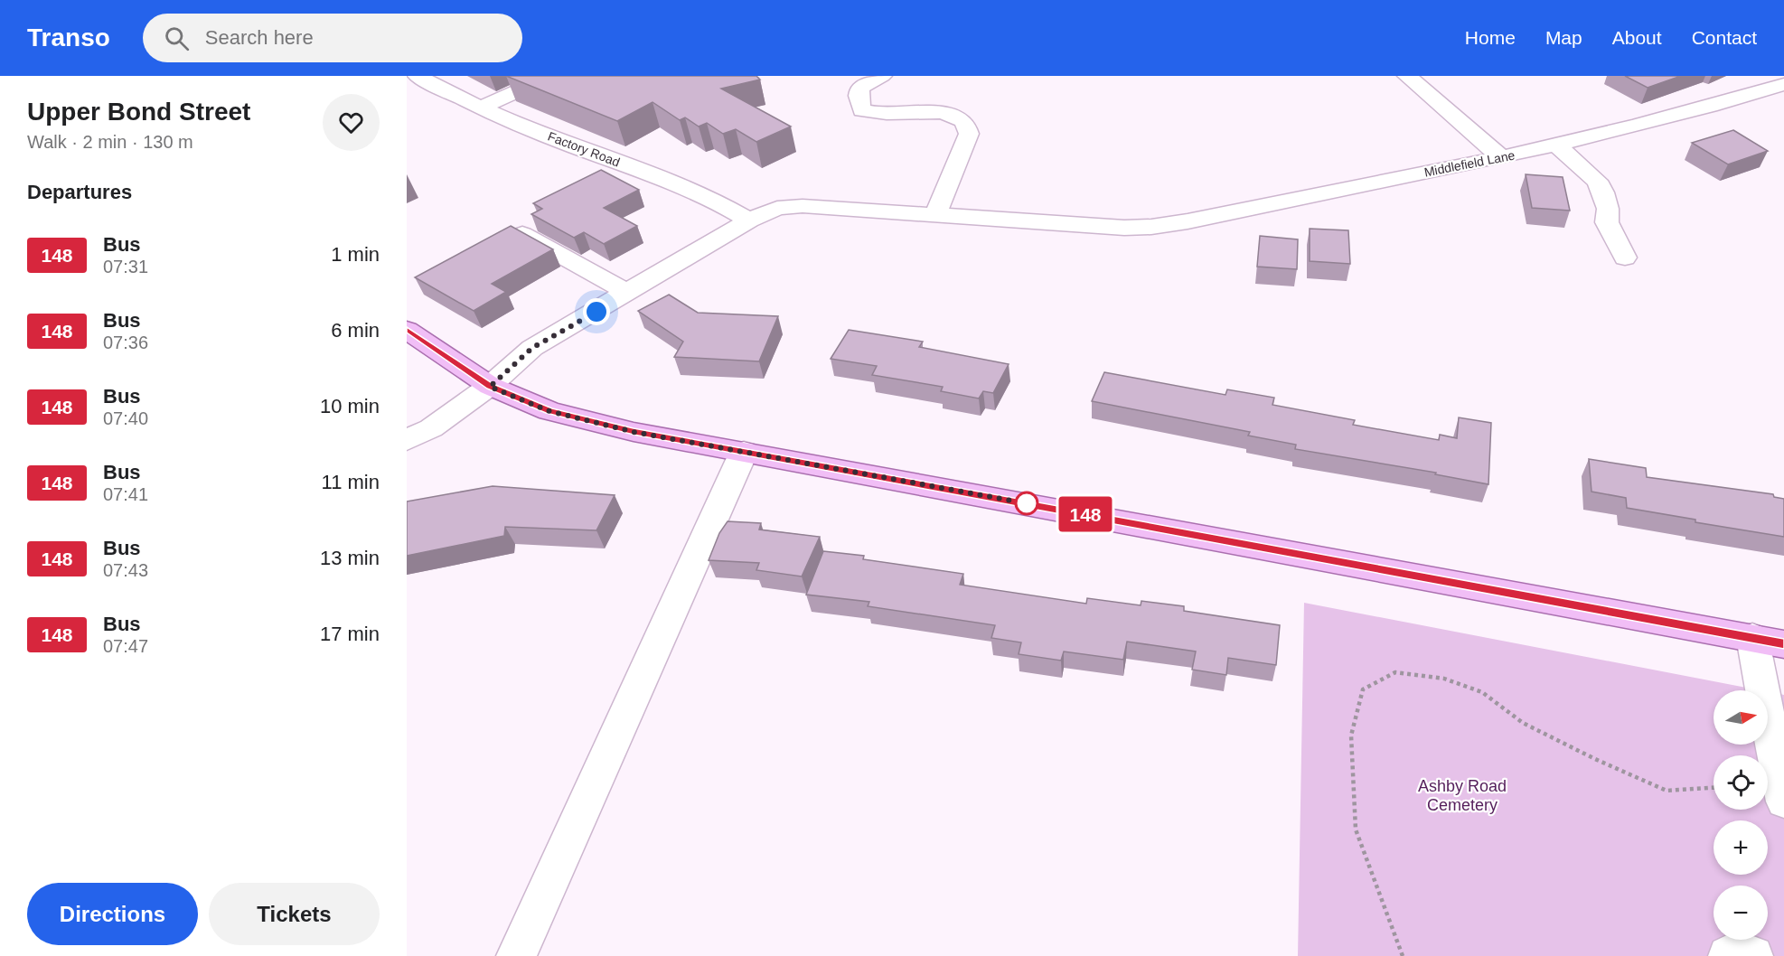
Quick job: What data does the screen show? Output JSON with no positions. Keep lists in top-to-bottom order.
{
  "streets": {
    "street": ["Factory Road", "Middlefield Lane"]
  },
  "crossings": [
    ["Factory Road", "Middlefield Lane"]
  ],
  "parks": ["Ashby Road Cemetery"],
  "lines": ["bus line 148"],
  "north": "right",
  "page": {
    "header": "Transo",
    "search": "Search here",
    "nav": [
      "Home",
      "Map",
      "About",
      "Contact"
    ],
    "heading": [
      ["Upper Bond Street", "Walk · 2 min · 130 m"],
      "Departures"
    ],
    "on_map": "148",
    "list": [
      {
        "mark": "148",
        "name": "Bus",
        "note": "07:31",
        "value": "1 min"
      },
      {
        "mark": "148",
        "name": "Bus",
        "note": "07:36",
        "value": "6 min"
      },
      {
        "mark": "148",
        "name": "Bus",
        "note": "07:40",
        "value": "10 min"
      },
      {
        "mark": "148",
        "name": "Bus",
        "note": "07:41",
        "value": "11 min"
      },
      {
        "mark": "148",
        "name": "Bus",
        "note": "07:43",
        "value": "13 min"
      },
      {
        "mark": "148",
        "name": "Bus",
        "note": "07:47",
        "value": "17 min"
      }
    ],
    "map_buttons": ["+", "−"],
    "buttons": ["Directions", "Tickets"]
  }
}
